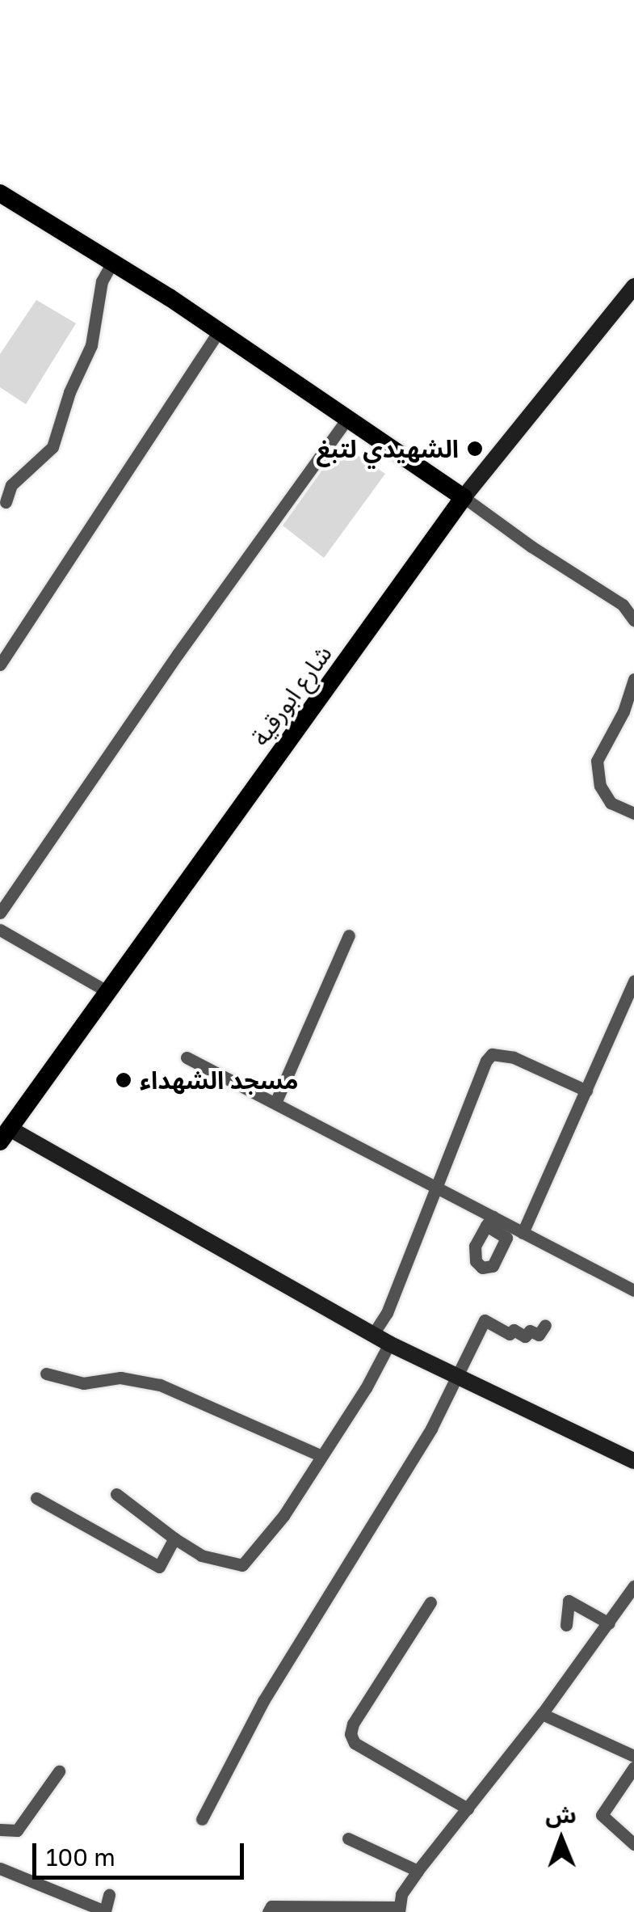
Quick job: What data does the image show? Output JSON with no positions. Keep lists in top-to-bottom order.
{
  "streets": {
    "main road": ["شارع ابورقية"]
  },
  "places": ["الشهيدي لتبغ", "مسجد الشهداء"],
  "scale_bar": "100 m",
  "north": "top"
}
